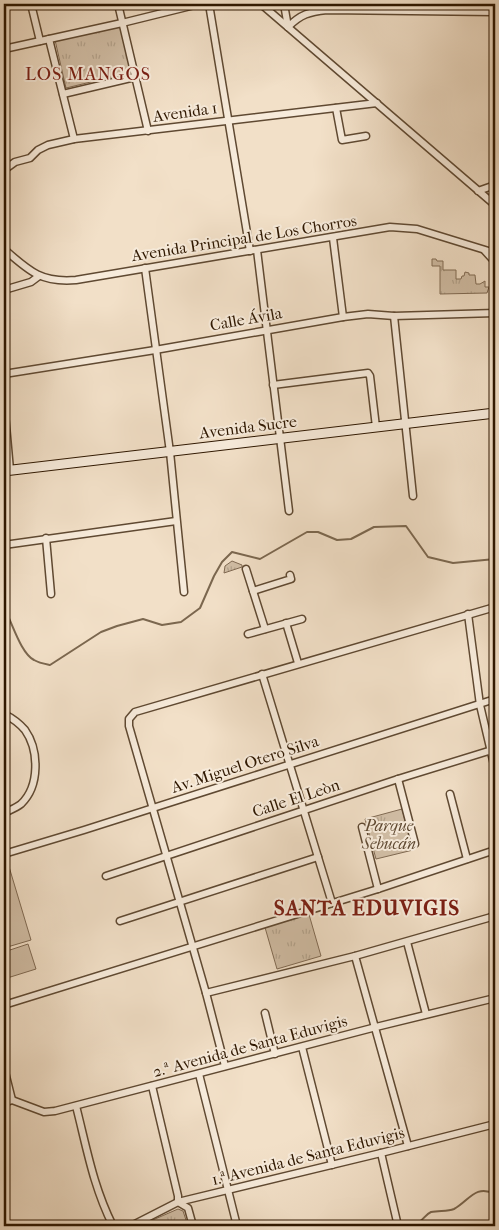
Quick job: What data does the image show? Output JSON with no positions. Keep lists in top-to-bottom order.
{
  "streets": {
    "main road": ["Avenida Sucre"],
    "street": [
      "Avenida 1",
      "Avenida Principal de Los Chorros",
      "Calle Ávila",
      "Av. Miguel Otero Silva",
      "Calle El Leòn",
      "2.ª Avenida de Santa Eduvigis",
      "1.ª Avenida de Santa Eduvigis"
    ]
  },
  "districts": ["LOS MANGOS", "SANTA EDUVIGIS"],
  "parks": ["Parque Sebucán"]
}
